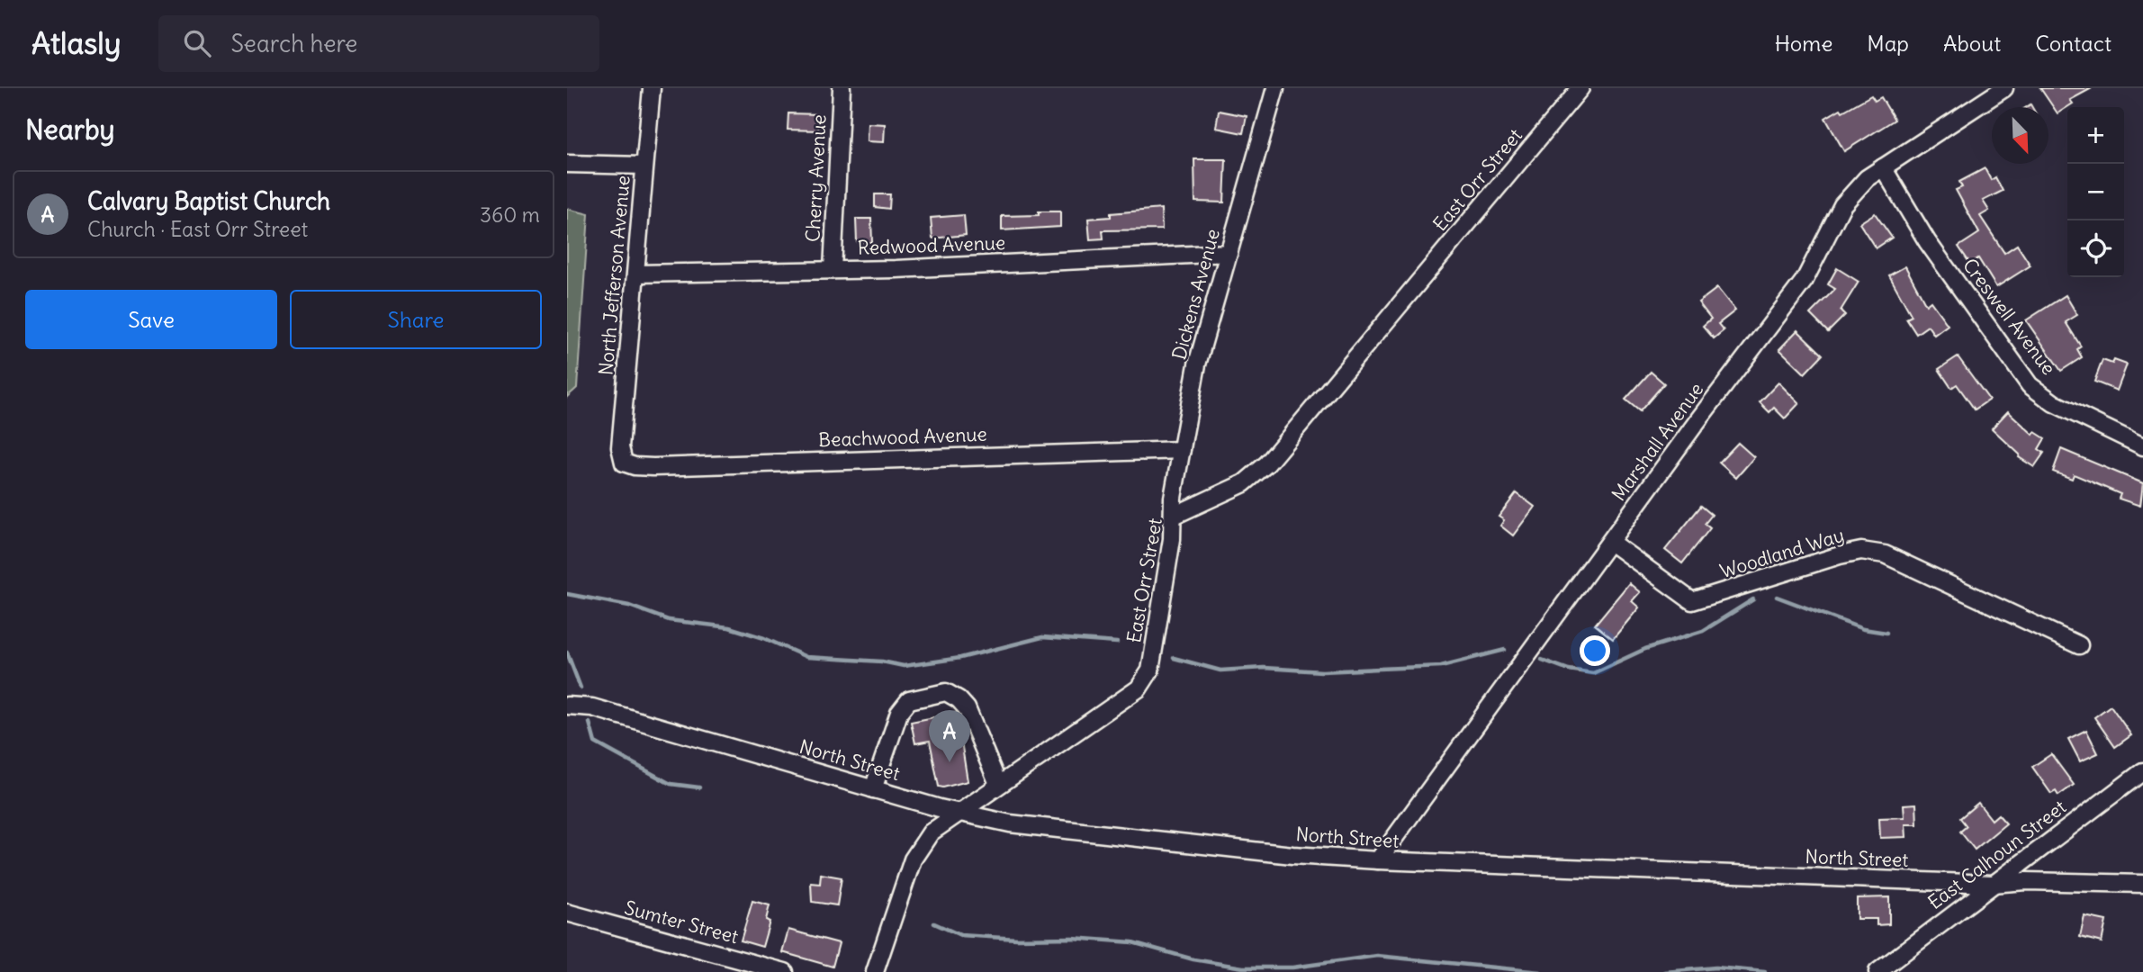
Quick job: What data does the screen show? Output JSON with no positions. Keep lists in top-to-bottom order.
{
  "streets": {
    "street": [
      "Cherry Avenue",
      "East Orr Street",
      "Redwood Avenue",
      "North Jefferson Avenue",
      "Dickens Avenue",
      "Creswell Avenue",
      "Beachwood Avenue",
      "Marshall Avenue",
      "Woodland Way",
      "North Street",
      "East Calhoun Street",
      "Sumter Street"
    ]
  },
  "crossings": [
    ["Cherry Avenue", "Redwood Avenue"],
    ["East Orr Street", "Dickens Avenue"],
    ["East Orr Street", "North Street"],
    ["Redwood Avenue", "North Jefferson Avenue"],
    ["Redwood Avenue", "Dickens Avenue"],
    ["North Jefferson Avenue", "Beachwood Avenue"],
    ["Dickens Avenue", "Beachwood Avenue"],
    ["Creswell Avenue", "Marshall Avenue"],
    ["Marshall Avenue", "Woodland Way"],
    ["Marshall Avenue", "North Street"],
    ["North Street", "East Calhoun Street"]
  ],
  "north": "bottom right",
  "page": {
    "header": "Atlasly",
    "search": "Search here",
    "nav": [
      "Home",
      "Map",
      "About",
      "Contact"
    ],
    "heading": "Nearby",
    "map_buttons": ["+", "−"],
    "list": [
      {
        "mark": "A",
        "name": "Calvary Baptist Church",
        "note": "Church · East Orr Street",
        "value": "360 m"
      }
    ],
    "buttons": ["Save", "Share"],
    "pins": "A"
  }
}
